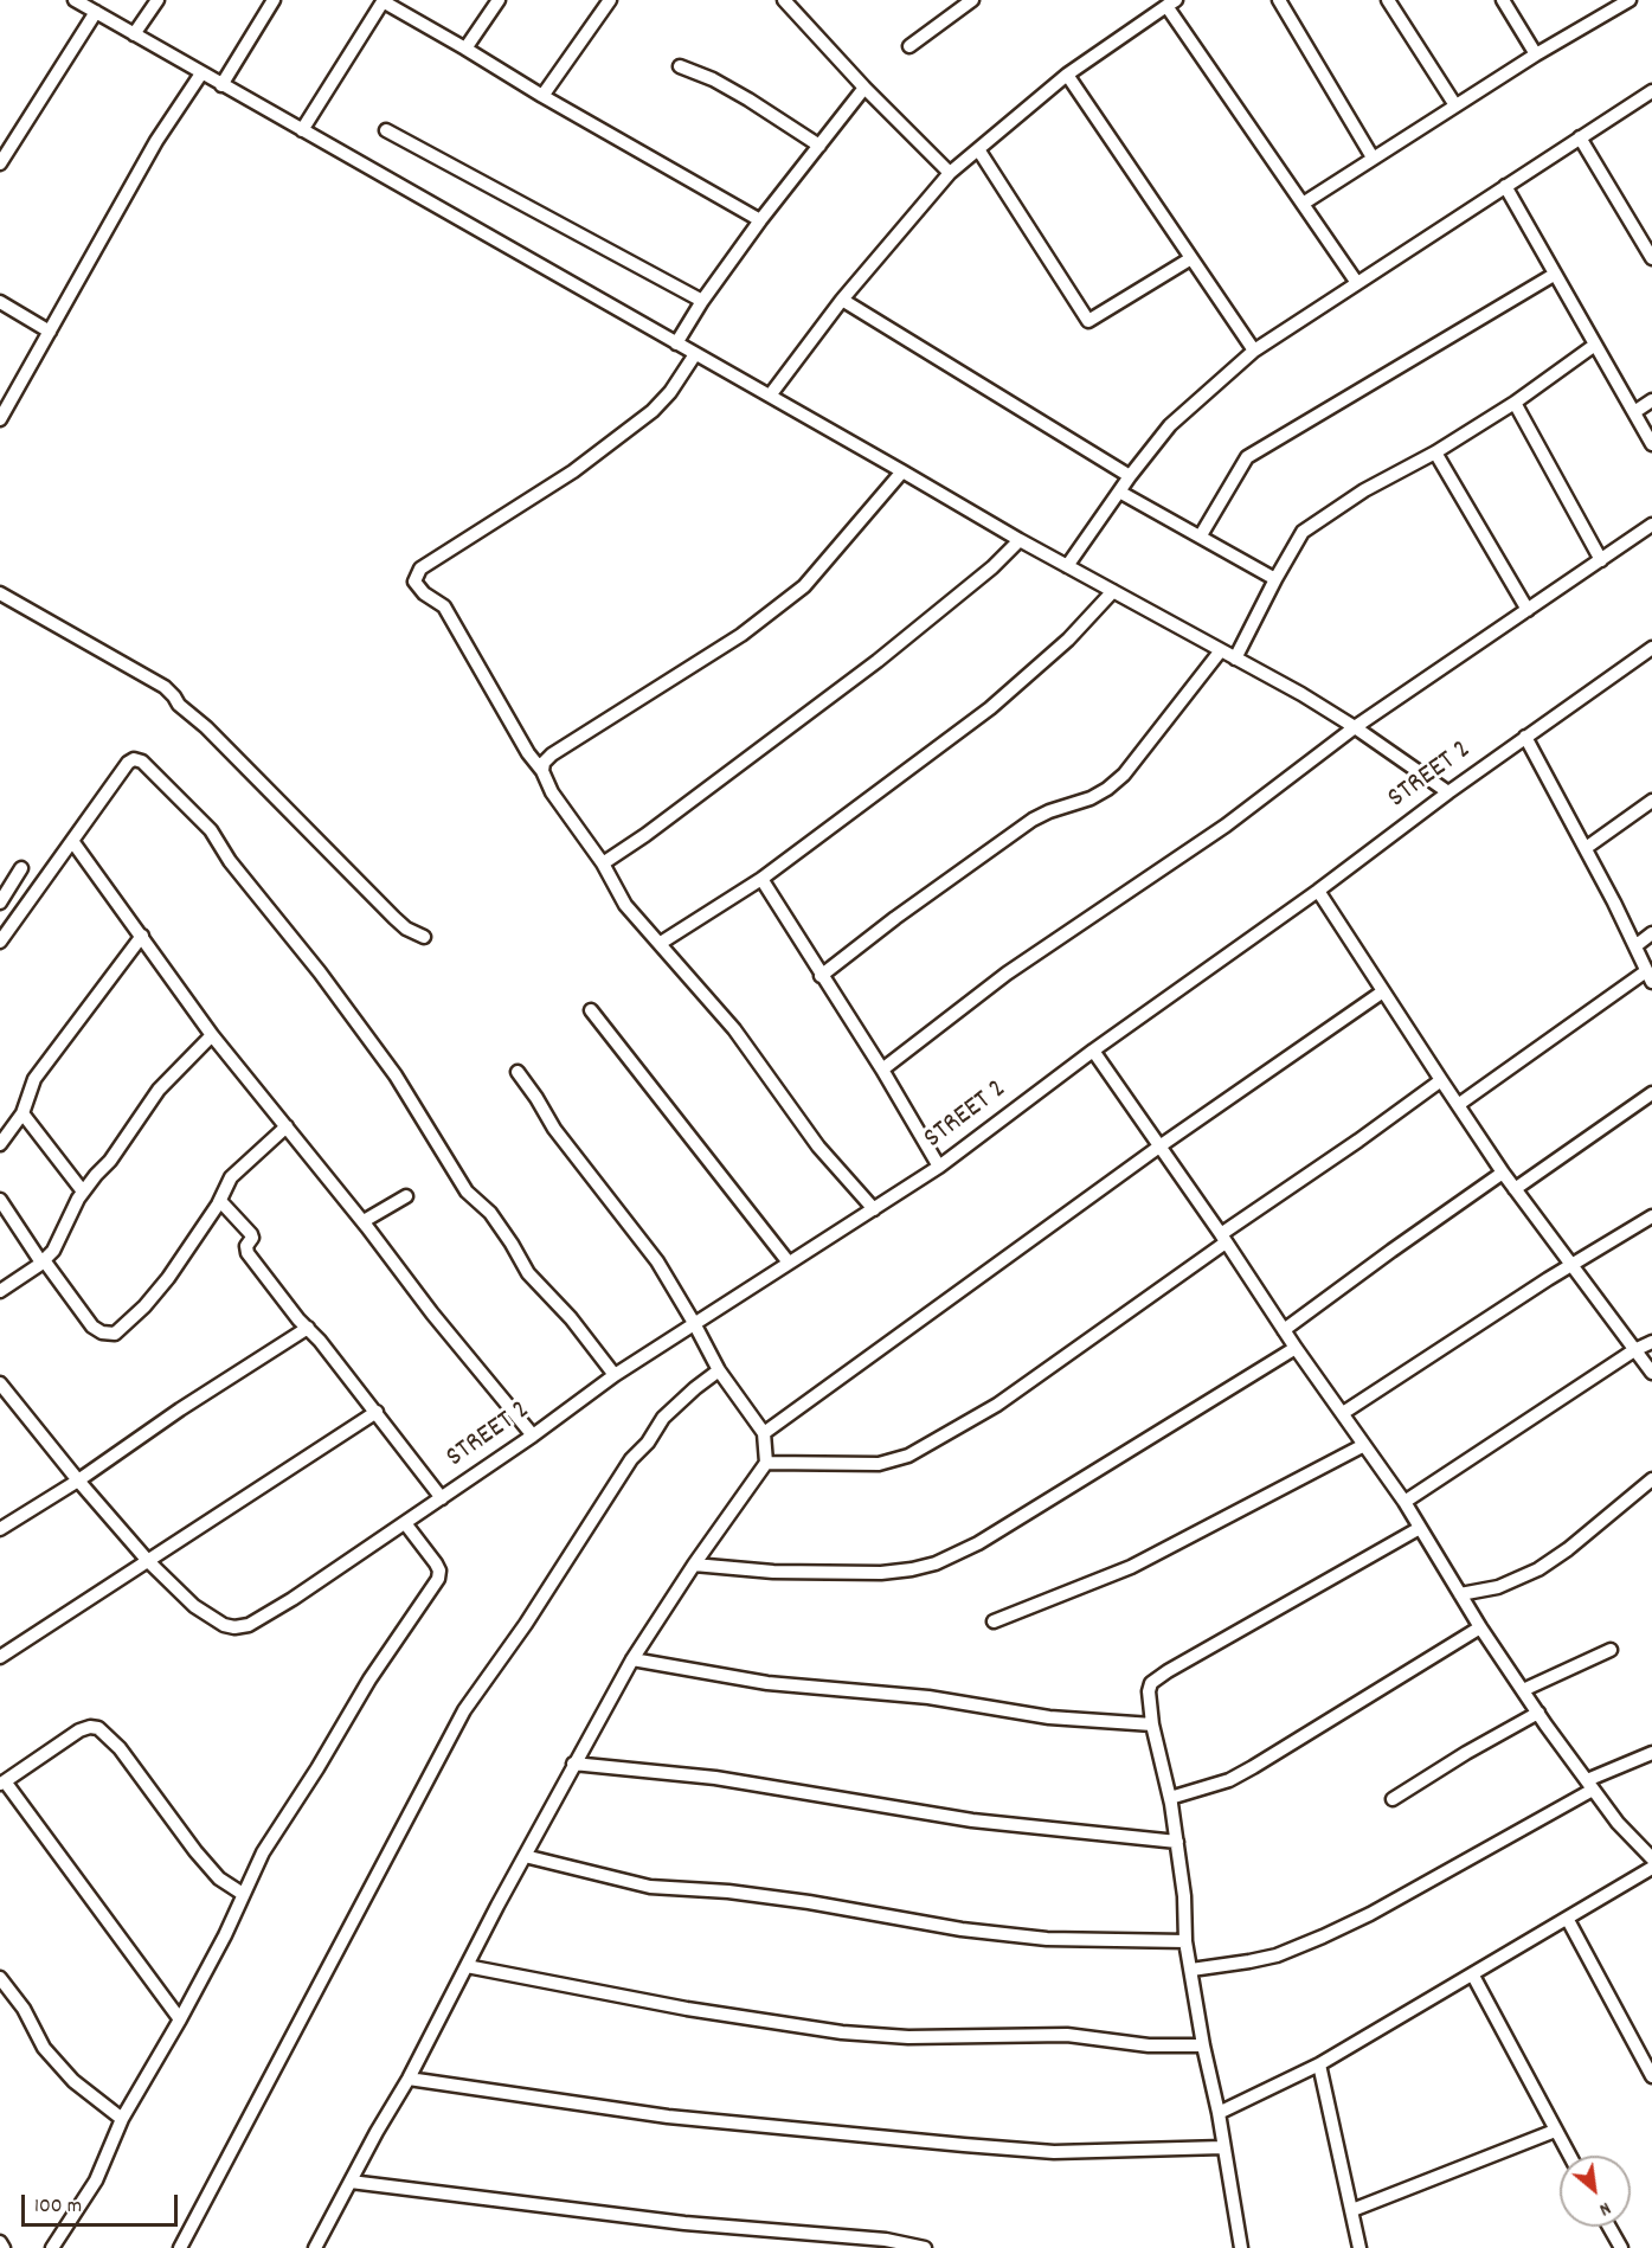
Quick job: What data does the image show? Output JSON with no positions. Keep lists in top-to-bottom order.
{
  "streets": {
    "street": ["STREET 2"]
  },
  "scale_bar": "100 m",
  "north": "bottom right"
}
